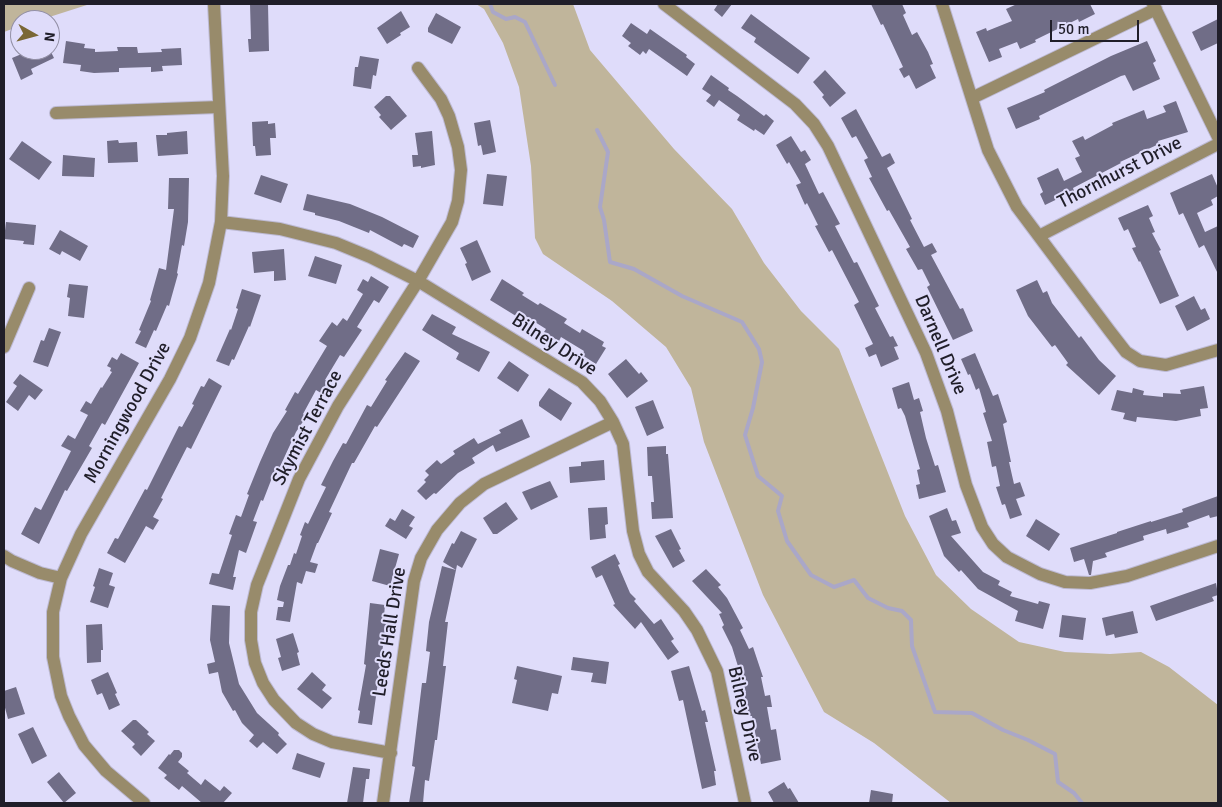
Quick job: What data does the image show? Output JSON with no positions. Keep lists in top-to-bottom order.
{
  "streets": {
    "street": [
      "Thornhurst Drive",
      "Bilney Drive",
      "Darnell Drive",
      "Morningwood Drive",
      "Skymist Terrace",
      "Leeds Hall Drive"
    ]
  },
  "crossings": [
    ["Bilney Drive", "Morningwood Drive"],
    ["Bilney Drive", "Skymist Terrace"],
    ["Bilney Drive", "Leeds Hall Drive"],
    ["Skymist Terrace", "Leeds Hall Drive"]
  ],
  "scale_bar": "50 m",
  "north": "right"
}
